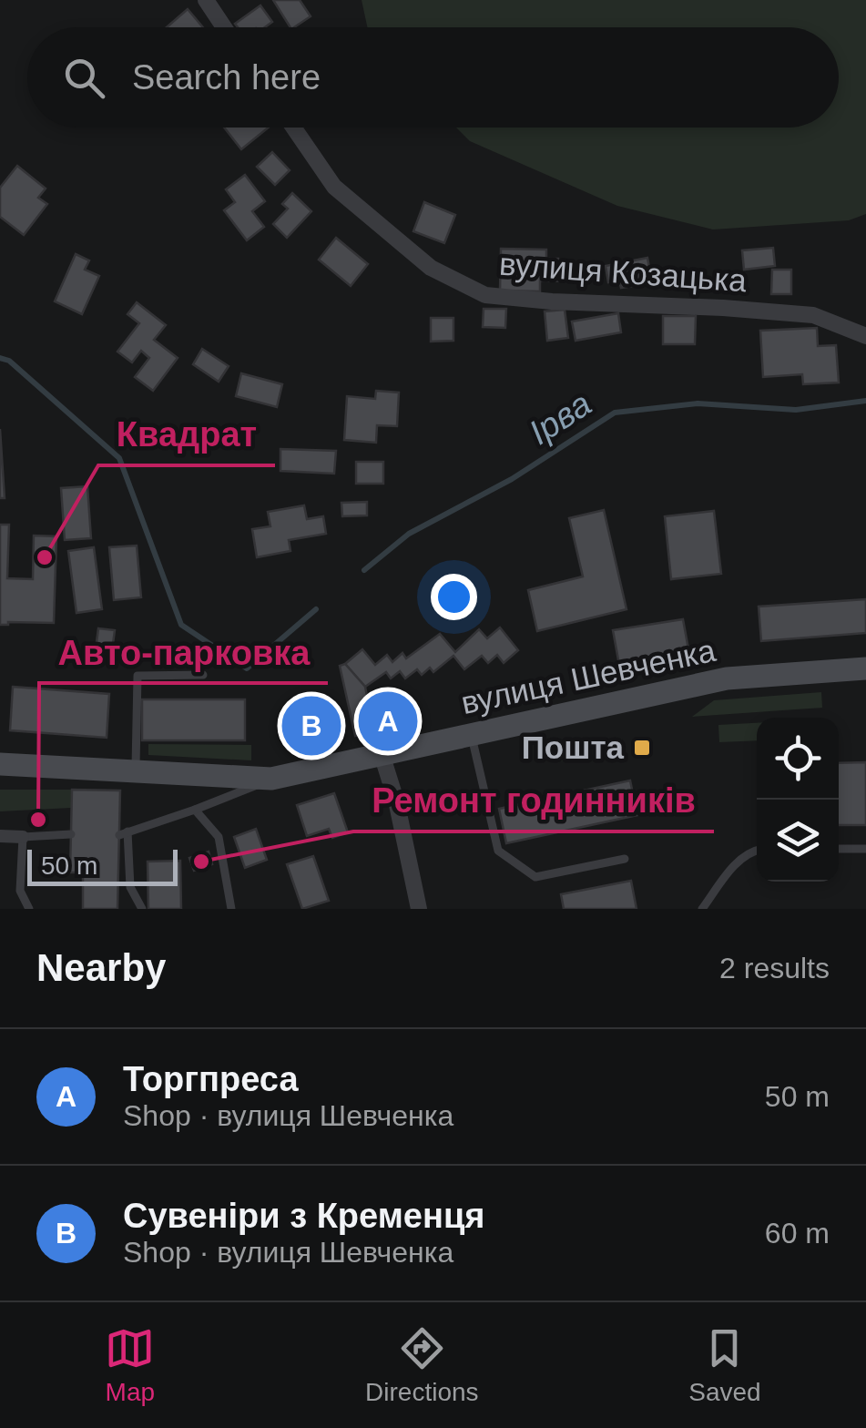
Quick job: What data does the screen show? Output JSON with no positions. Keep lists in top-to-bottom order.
{
  "streets": {
    "main road": ["вулиця Шевченка"],
    "street": ["вулиця Козацька"]
  },
  "water": ["Ірва"],
  "places": {
    "other": ["Квадрат", "Авто-парковка", "Ремонт годинників"],
    "transit": ["Пошта"]
  },
  "scale_bar": "50 m",
  "page": {
    "search": "Search here",
    "pins": ["A", "B"],
    "scale": "50 m",
    "heading": ["Nearby", "2 results"],
    "list": [
      {
        "mark": "A",
        "name": "Торгпреса",
        "note": "Shop · вулиця Шевченка",
        "value": "50 m"
      },
      {
        "mark": "B",
        "name": "Сувеніри з Кременця",
        "note": "Shop · вулиця Шевченка",
        "value": "60 m"
      }
    ],
    "nav": ["Map", "Directions", "Saved"]
  }
}
